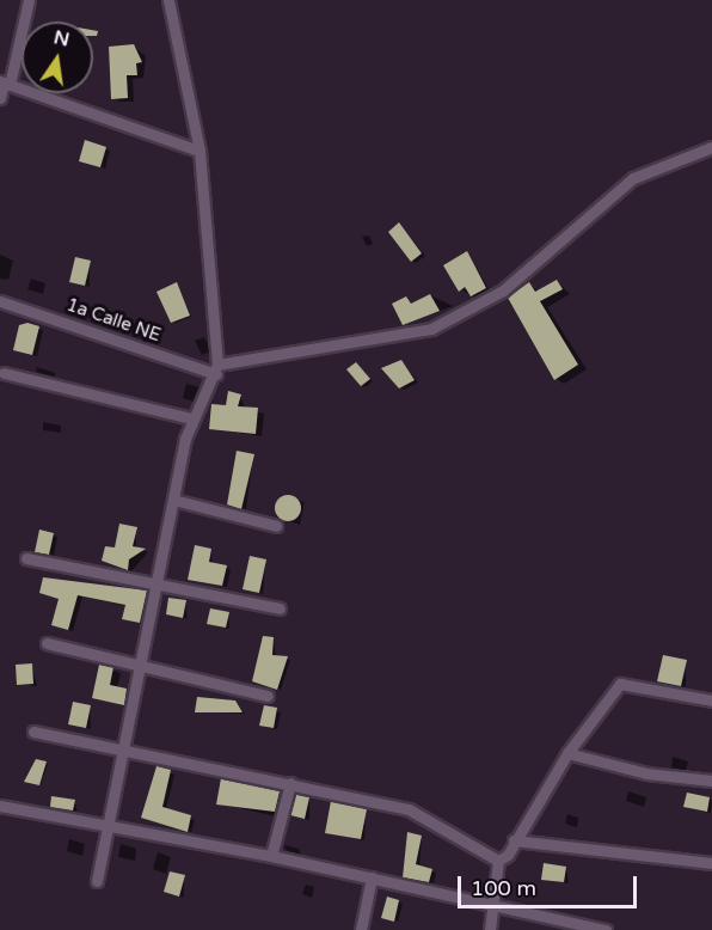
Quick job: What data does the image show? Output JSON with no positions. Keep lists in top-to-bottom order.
{
  "streets": {
    "street": ["1a Calle NE"]
  },
  "scale_bar": "100 m",
  "north": "top"
}
